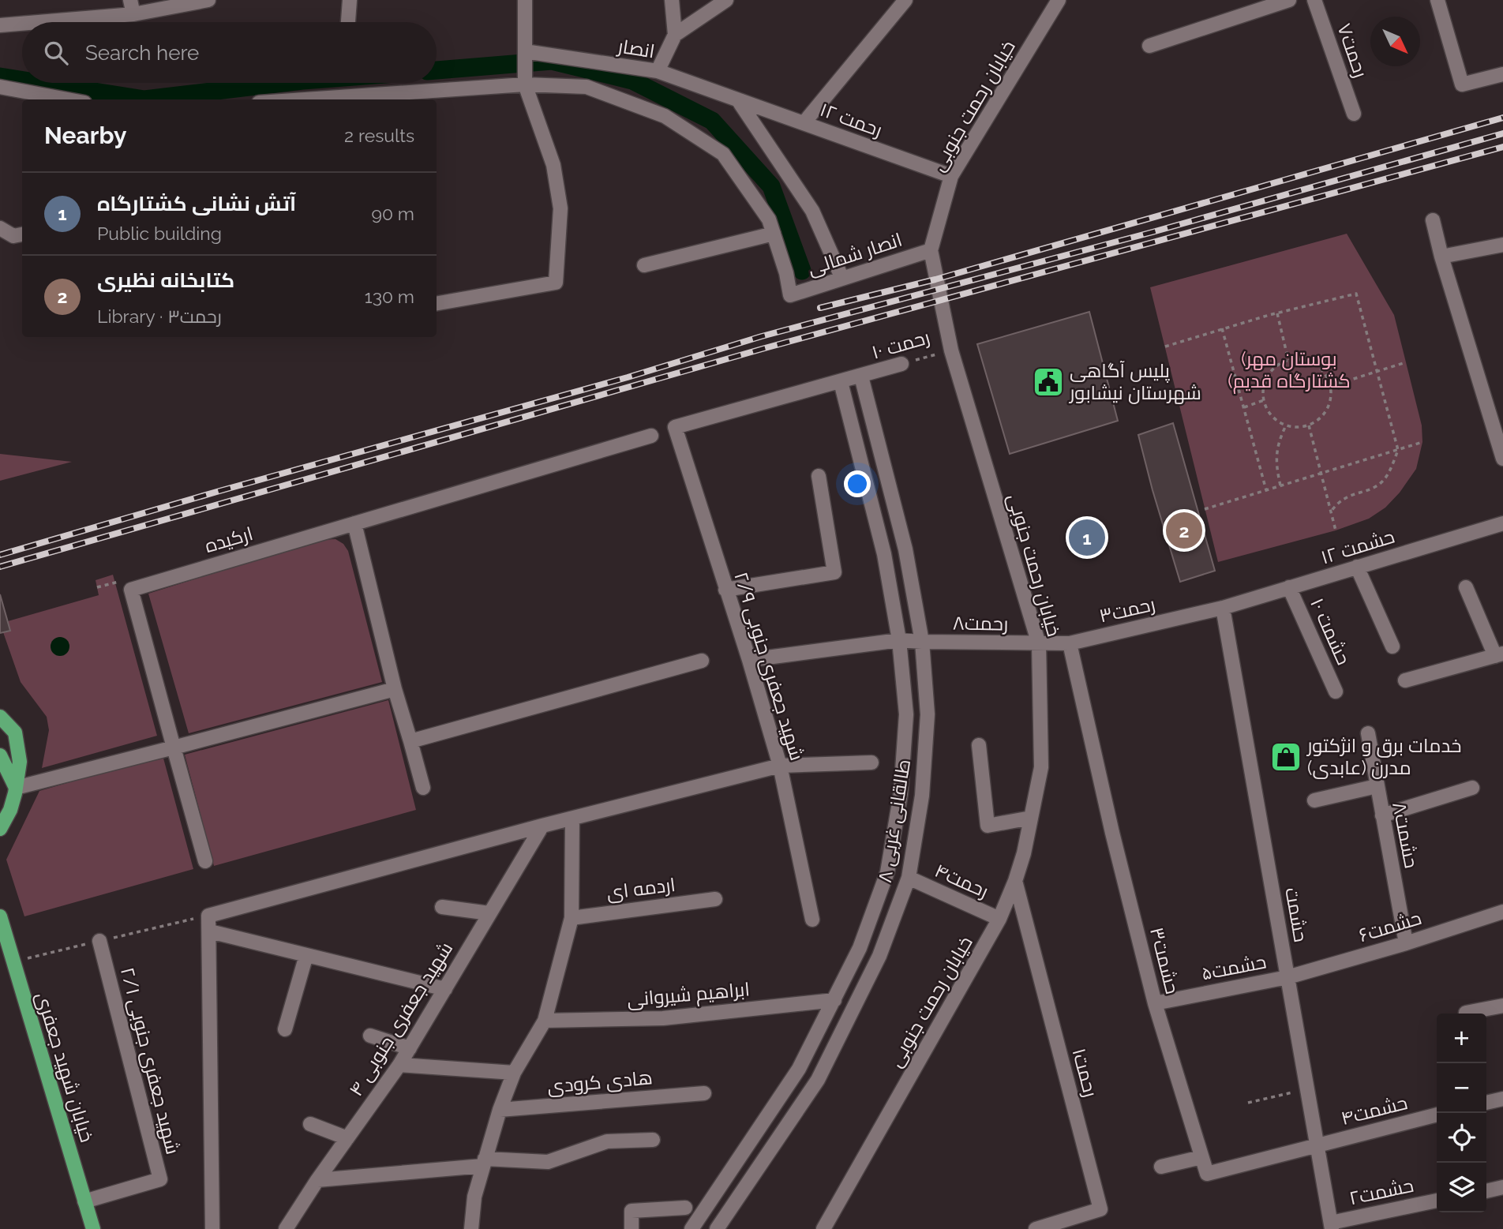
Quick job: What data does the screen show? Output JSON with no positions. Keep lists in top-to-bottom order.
{
  "streets": {
    "main road": ["خیابان شهید جعفری"],
    "street": [
      "انصار",
      "رحمت۷",
      "خیابان رحمت جنوبی",
      "رحمت ۱۲",
      "انصار شمالی",
      "رحمت ۱۰",
      "ارکیده",
      "حشمت ۱۲",
      "رحمت۳",
      "رحمت۸",
      "حشمت ۱۰",
      "شهید جعفری جنوبی ۲/۹",
      "طالقانی غربی ۸",
      "حشمت۸",
      "رحمت۴",
      "اردمه ای",
      "حشمت",
      "حشمت۶",
      "حشمت۳",
      "حشمت۵",
      "ابراهیم شیروانی",
      "شهید جعفری جنوبی ۴",
      "شهید جعفری جنوبی ۲/۱",
      "رحمت۱",
      "هادی کرودی",
      "حشمت۴",
      "حشمت۲"
    ]
  },
  "crossings": [
    ["انصار", "رحمت ۱۲"],
    ["خیابان رحمت جنوبی", "رحمت ۱۲"],
    ["خیابان رحمت جنوبی", "انصار شمالی"],
    ["خیابان رحمت جنوبی", "رحمت ۱۰"],
    ["خیابان رحمت جنوبی", "رحمت۳"],
    ["خیابان رحمت جنوبی", "رحمت۸"],
    ["خیابان رحمت جنوبی", "رحمت۴"],
    ["خیابان رحمت جنوبی", "رحمت۱"],
    ["رحمت ۱۰", "شهید جعفری جنوبی ۲/۹"],
    ["رحمت ۱۰", "طالقانی غربی ۸"],
    ["حشمت ۱۲", "رحمت۳"],
    ["حشمت ۱۲", "حشمت ۱۰"],
    ["حشمت ۱۲", "حشمت"],
    ["رحمت۳", "رحمت۸"],
    ["رحمت۳", "حشمت"],
    ["رحمت۳", "حشمت۳"],
    ["رحمت۸", "شهید جعفری جنوبی ۲/۹"],
    ["رحمت۸", "طالقانی غربی ۸"],
    ["طالقانی غربی ۸", "رحمت۴"],
    ["طالقانی غربی ۸", "ابراهیم شیروانی"],
    ["حشمت۸", "حشمت۶"],
    ["حشمت", "حشمت۶"],
    ["حشمت", "حشمت۵"],
    ["حشمت", "حشمت۴"],
    ["حشمت", "حشمت۲"],
    ["حشمت۶", "حشمت۵"],
    ["حشمت۳", "حشمت۵"],
    ["شهید جعفری جنوبی ۲/۱", "خیابان شهید جعفری"]
  ],
  "parks": ["(بوستان مهر (کشتارگاه قدیم"],
  "places": {
    "public building": ["پلیس آگاهی شهرستان نیشابور"],
    "shop": ["خدمات برق و انژکتور مدرن (عابدی)"]
  },
  "north": "bottom right",
  "page": {
    "search": "Search here",
    "heading": ["Nearby", "2 results"],
    "list": [
      {
        "mark": "1",
        "name": "آتش نشانی کشتارگاه",
        "note": "Public building",
        "value": "90 m"
      },
      {
        "mark": "2",
        "name": "کتابخانه نظیری",
        "note": "Library · رحمت۳",
        "value": "130 m"
      }
    ],
    "pins": ["2", "1"],
    "map_buttons": ["+", "−"]
  }
}
